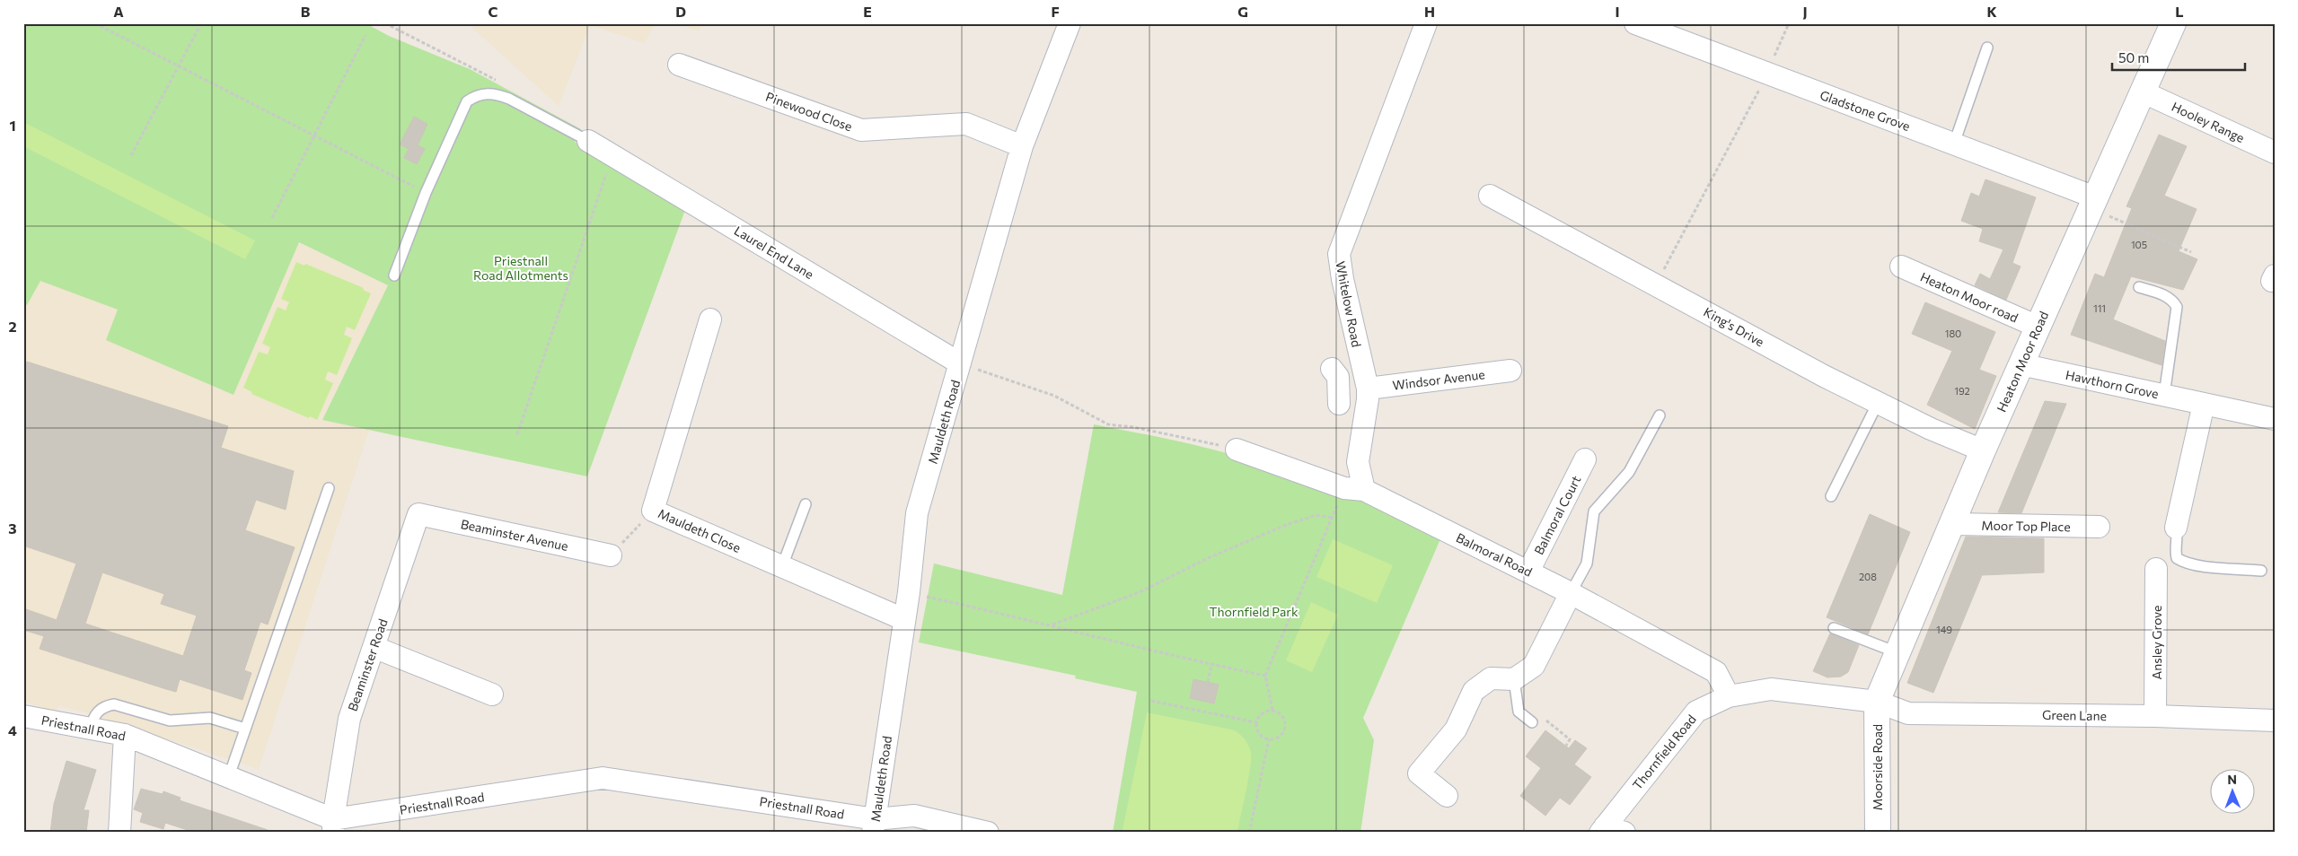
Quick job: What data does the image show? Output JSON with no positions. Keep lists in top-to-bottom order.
{
  "streets": {
    "main road": ["Heaton Moor Road", "Moorside Road"],
    "street": [
      "Gladstone Grove",
      "Pinewood Close",
      "Hooley Range",
      "Laurel End Lane",
      "Heaton Moor road",
      "Whitelow Road",
      "King's Drive",
      "Windsor Avenue",
      "Hawthorn Grove",
      "Mauldeth Road",
      "Balmoral Court",
      "Moor Top Place",
      "Mauldeth Close",
      "Beaminster Avenue",
      "Balmoral Road",
      "Ansley Grove",
      "Beaminster Road",
      "Green Lane",
      "Priestnall Road",
      "Thornfield Road"
    ]
  },
  "crossings": [
    ["Gladstone Grove", "Heaton Moor Road"],
    ["Pinewood Close", "Mauldeth Road"],
    ["Hooley Range", "Heaton Moor Road"],
    ["Laurel End Lane", "Mauldeth Road"],
    ["Heaton Moor road", "Heaton Moor Road"],
    ["Whitelow Road", "Windsor Avenue"],
    ["Whitelow Road", "Balmoral Road"],
    ["King's Drive", "Heaton Moor Road"],
    ["Heaton Moor Road", "Hawthorn Grove"],
    ["Heaton Moor Road", "Moor Top Place"],
    ["Heaton Moor Road", "Green Lane"],
    ["Heaton Moor Road", "Thornfield Road"],
    ["Heaton Moor Road", "Moorside Road"],
    ["Mauldeth Road", "Mauldeth Close"],
    ["Mauldeth Road", "Priestnall Road"],
    ["Balmoral Court", "Balmoral Road"],
    ["Beaminster Avenue", "Beaminster Road"],
    ["Balmoral Road", "Thornfield Road"],
    ["Ansley Grove", "Green Lane"],
    ["Beaminster Road", "Priestnall Road"],
    ["Green Lane", "Thornfield Road"],
    ["Green Lane", "Moorside Road"],
    ["Thornfield Road", "Moorside Road"]
  ],
  "parks": ["Priestnall Road Allotments", "Thornfield Park"],
  "house_numbers": [
    "105",
    "111",
    "180",
    "192",
    "208",
    "149"
  ],
  "scale_bar": "50 m",
  "north": "top",
  "grid": {
    "columns": [
      "A",
      "B",
      "C",
      "D",
      "E",
      "F",
      "G",
      "H",
      "I",
      "J",
      "K",
      "L"
    ],
    "rows": [
      "1",
      "2",
      "3",
      "4"
    ]
  }
}
